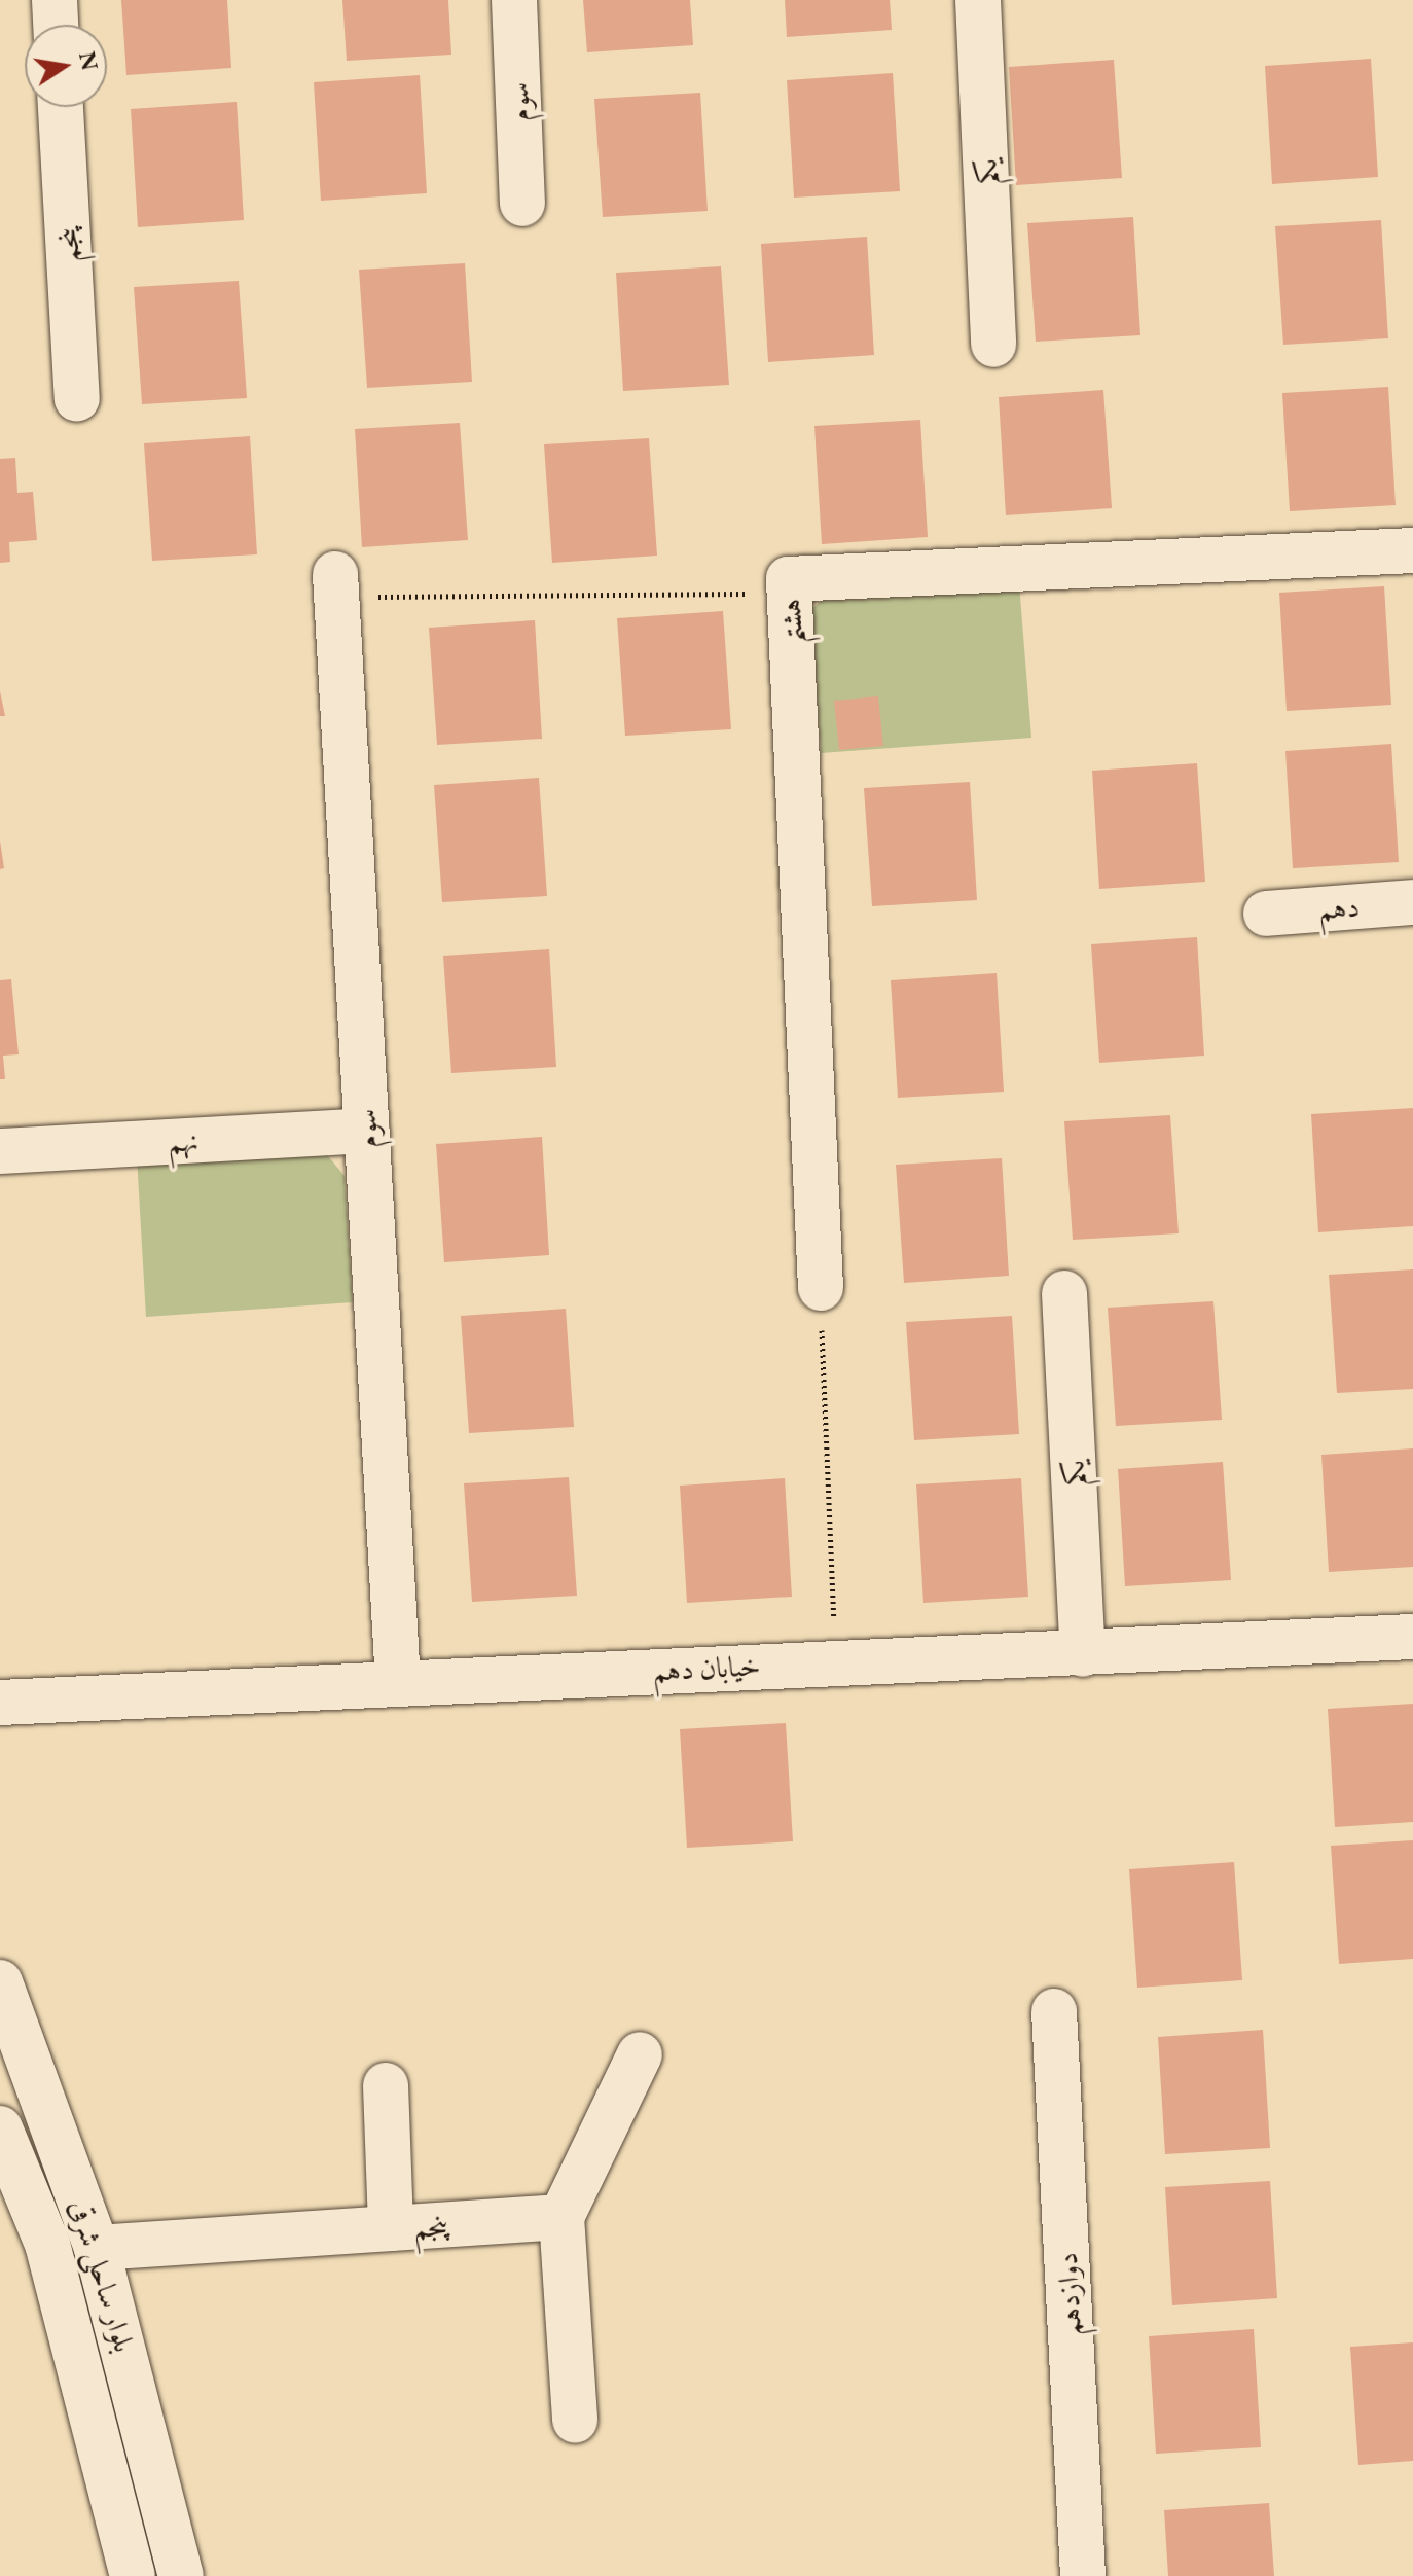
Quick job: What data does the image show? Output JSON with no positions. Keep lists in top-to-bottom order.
{
  "streets": {
    "street": [
      "سوم",
      "یکم",
      "پنجم",
      "هشتم",
      "دهم",
      "نهم",
      "خیابان دهم",
      "بلوار ساحلی شرقی",
      "دوازدهم"
    ]
  },
  "crossings": [
    ["سوم", "نهم"],
    ["سوم", "خیابان دهم"],
    ["یکم", "خیابان دهم"],
    ["پنجم", "بلوار ساحلی شرقی"]
  ],
  "north": "right"
}
